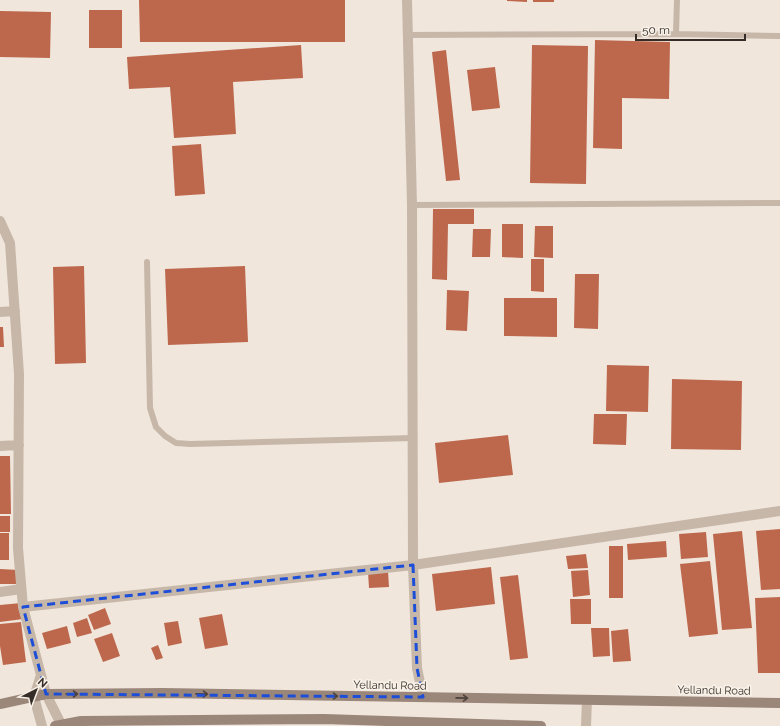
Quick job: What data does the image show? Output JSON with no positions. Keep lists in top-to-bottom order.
{
  "streets": {
    "main road": ["Yellandu Road"]
  },
  "scale_bar": "50 m",
  "north": "top right"
}
